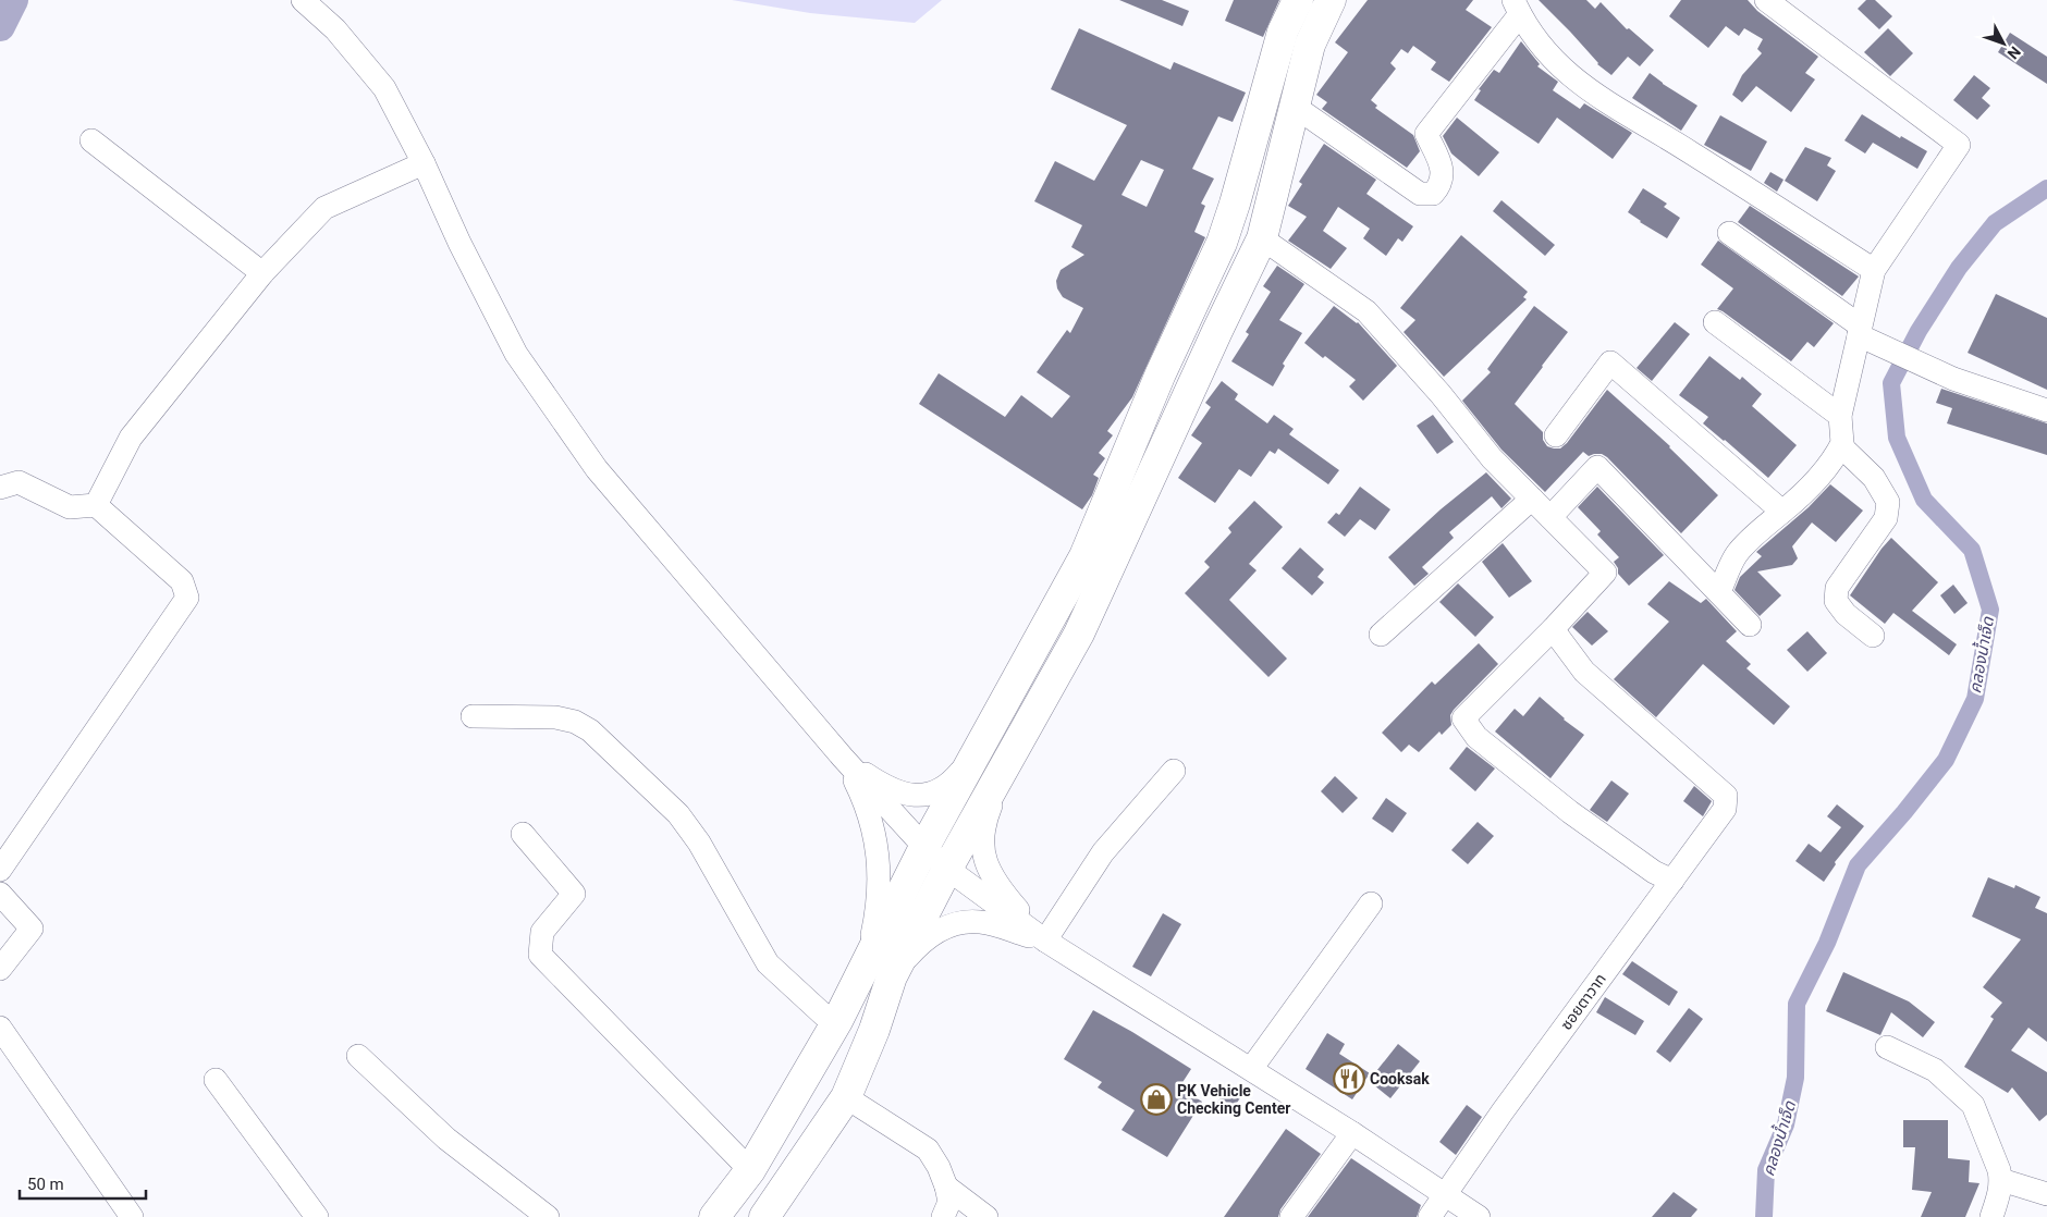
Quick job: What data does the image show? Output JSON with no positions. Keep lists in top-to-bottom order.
{
  "streets": {
    "street": ["ซอยตาวาท"]
  },
  "water": ["คลองน้ำเจ็ด"],
  "places": {
    "restaurant": ["Cooksak"],
    "shop": ["PK Vehicle Checking Center"]
  },
  "scale_bar": "50 m",
  "north": "bottom right"
}
